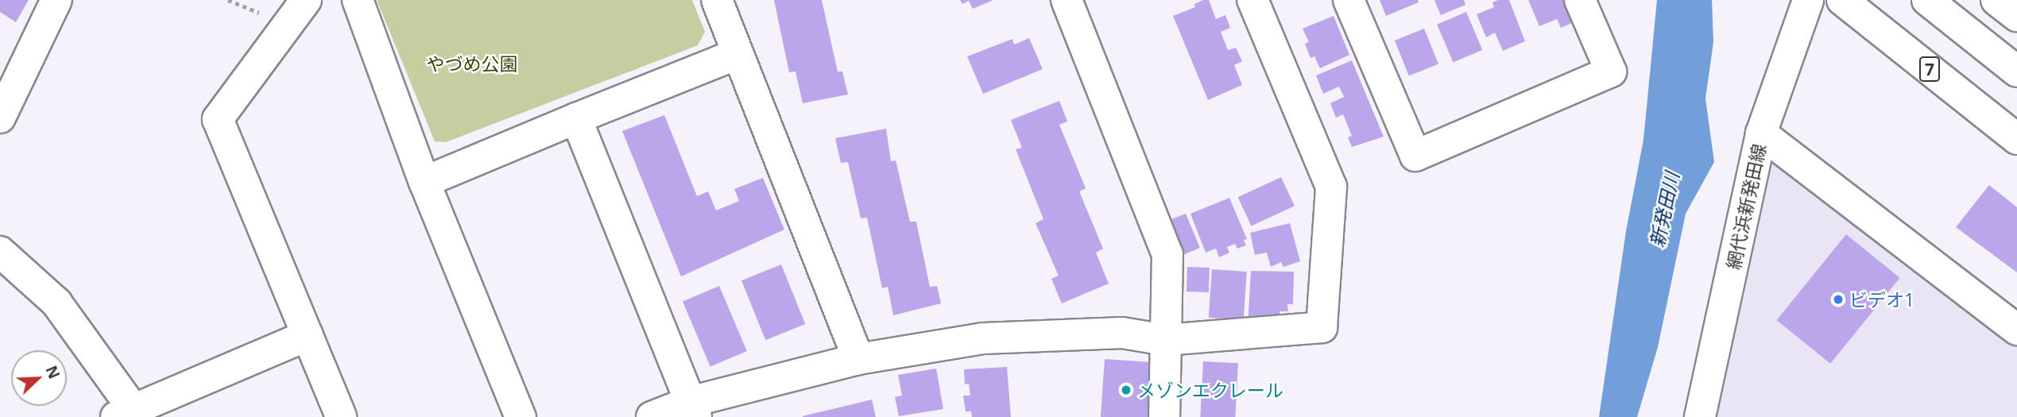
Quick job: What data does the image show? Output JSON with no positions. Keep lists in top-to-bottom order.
{
  "streets": {
    "main road": ["7", "網代浜新発田線"]
  },
  "water": ["新発田川"],
  "parks": ["やづめ公園"],
  "places": ["ビデオ1", "メゾンエクレール"],
  "north": "top right"
}
